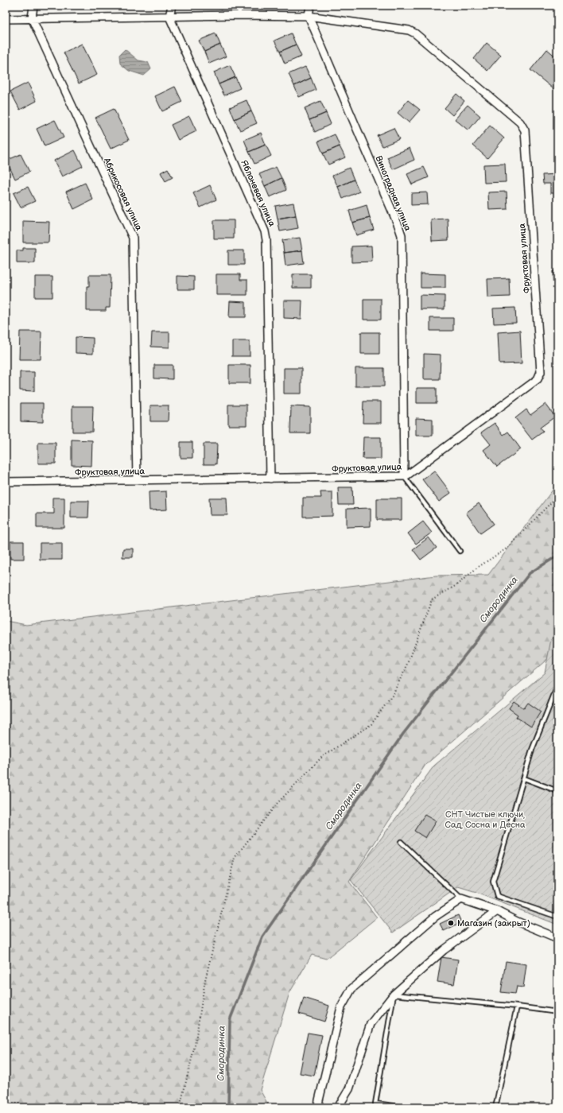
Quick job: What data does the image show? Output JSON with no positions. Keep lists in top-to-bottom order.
{
  "streets": {
    "street": [
      "Яблоневая улица",
      "Виноградная улица",
      "Абрикосовая улица",
      "Фруктовая улица"
    ]
  },
  "crossings": [
    ["Яблоневая улица", "Фруктовая улица"],
    ["Виноградная улица", "Фруктовая улица"],
    ["Абрикосовая улица", "Фруктовая улица"]
  ],
  "water": ["Смородинка"],
  "parks": ["СНТ Чистые ключи, Сад, Сосна и Десна"],
  "places": ["Магазин (закрыт)"]
}
